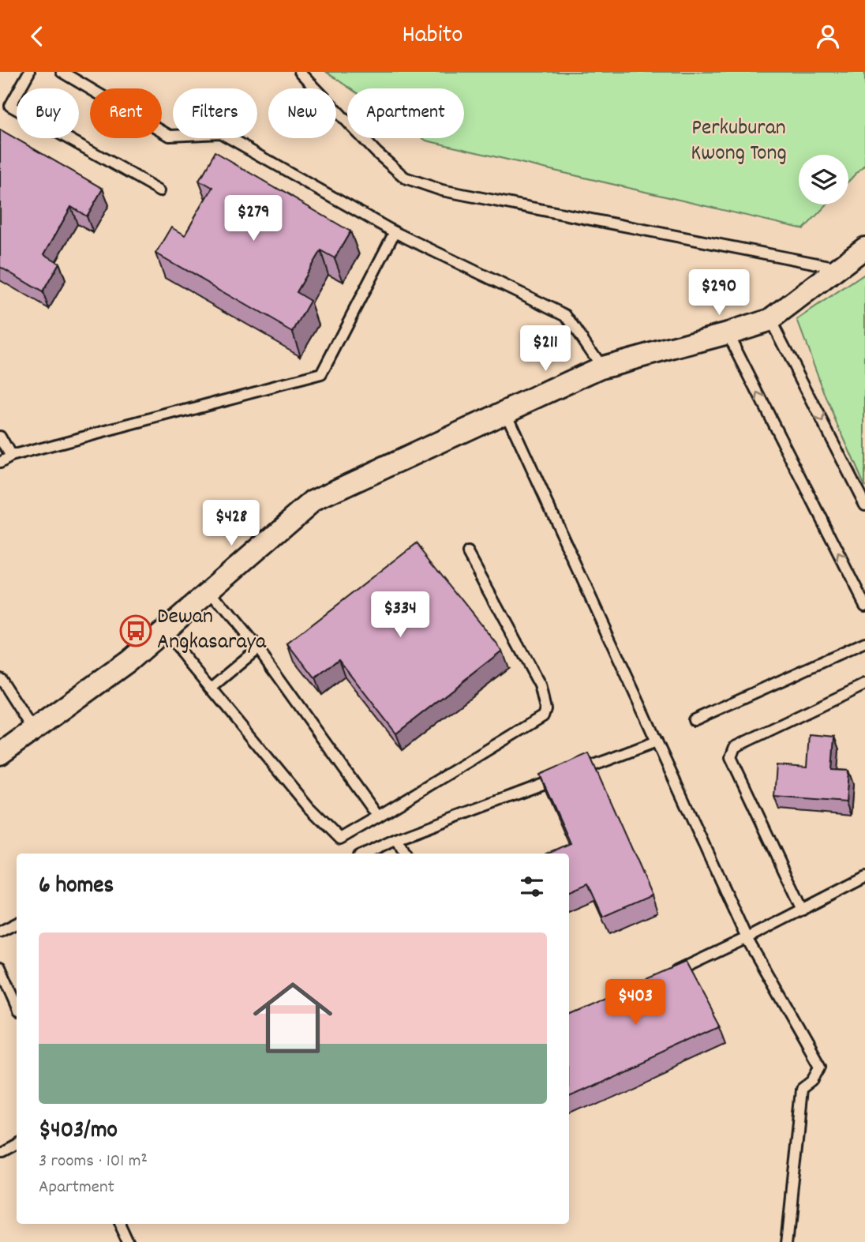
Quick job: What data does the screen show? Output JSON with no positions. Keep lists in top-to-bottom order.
{
  "parks": ["Perkuburan Kwong Tong"],
  "places": {
    "bus stop": ["Dewan Angkasaraya"]
  },
  "page": {
    "header": "Habito",
    "chip": [
      "Buy",
      "Rent",
      "Filters",
      "New",
      "Apartment"
    ],
    "price": [
      "$279",
      "$290",
      "$211",
      "$428",
      "$334",
      "$403"
    ],
    "heading": "6 homes",
    "list": [
      {
        "name": "$403/mo",
        "note": "3 rooms · 101 m² · Apartment"
      }
    ]
  }
}
